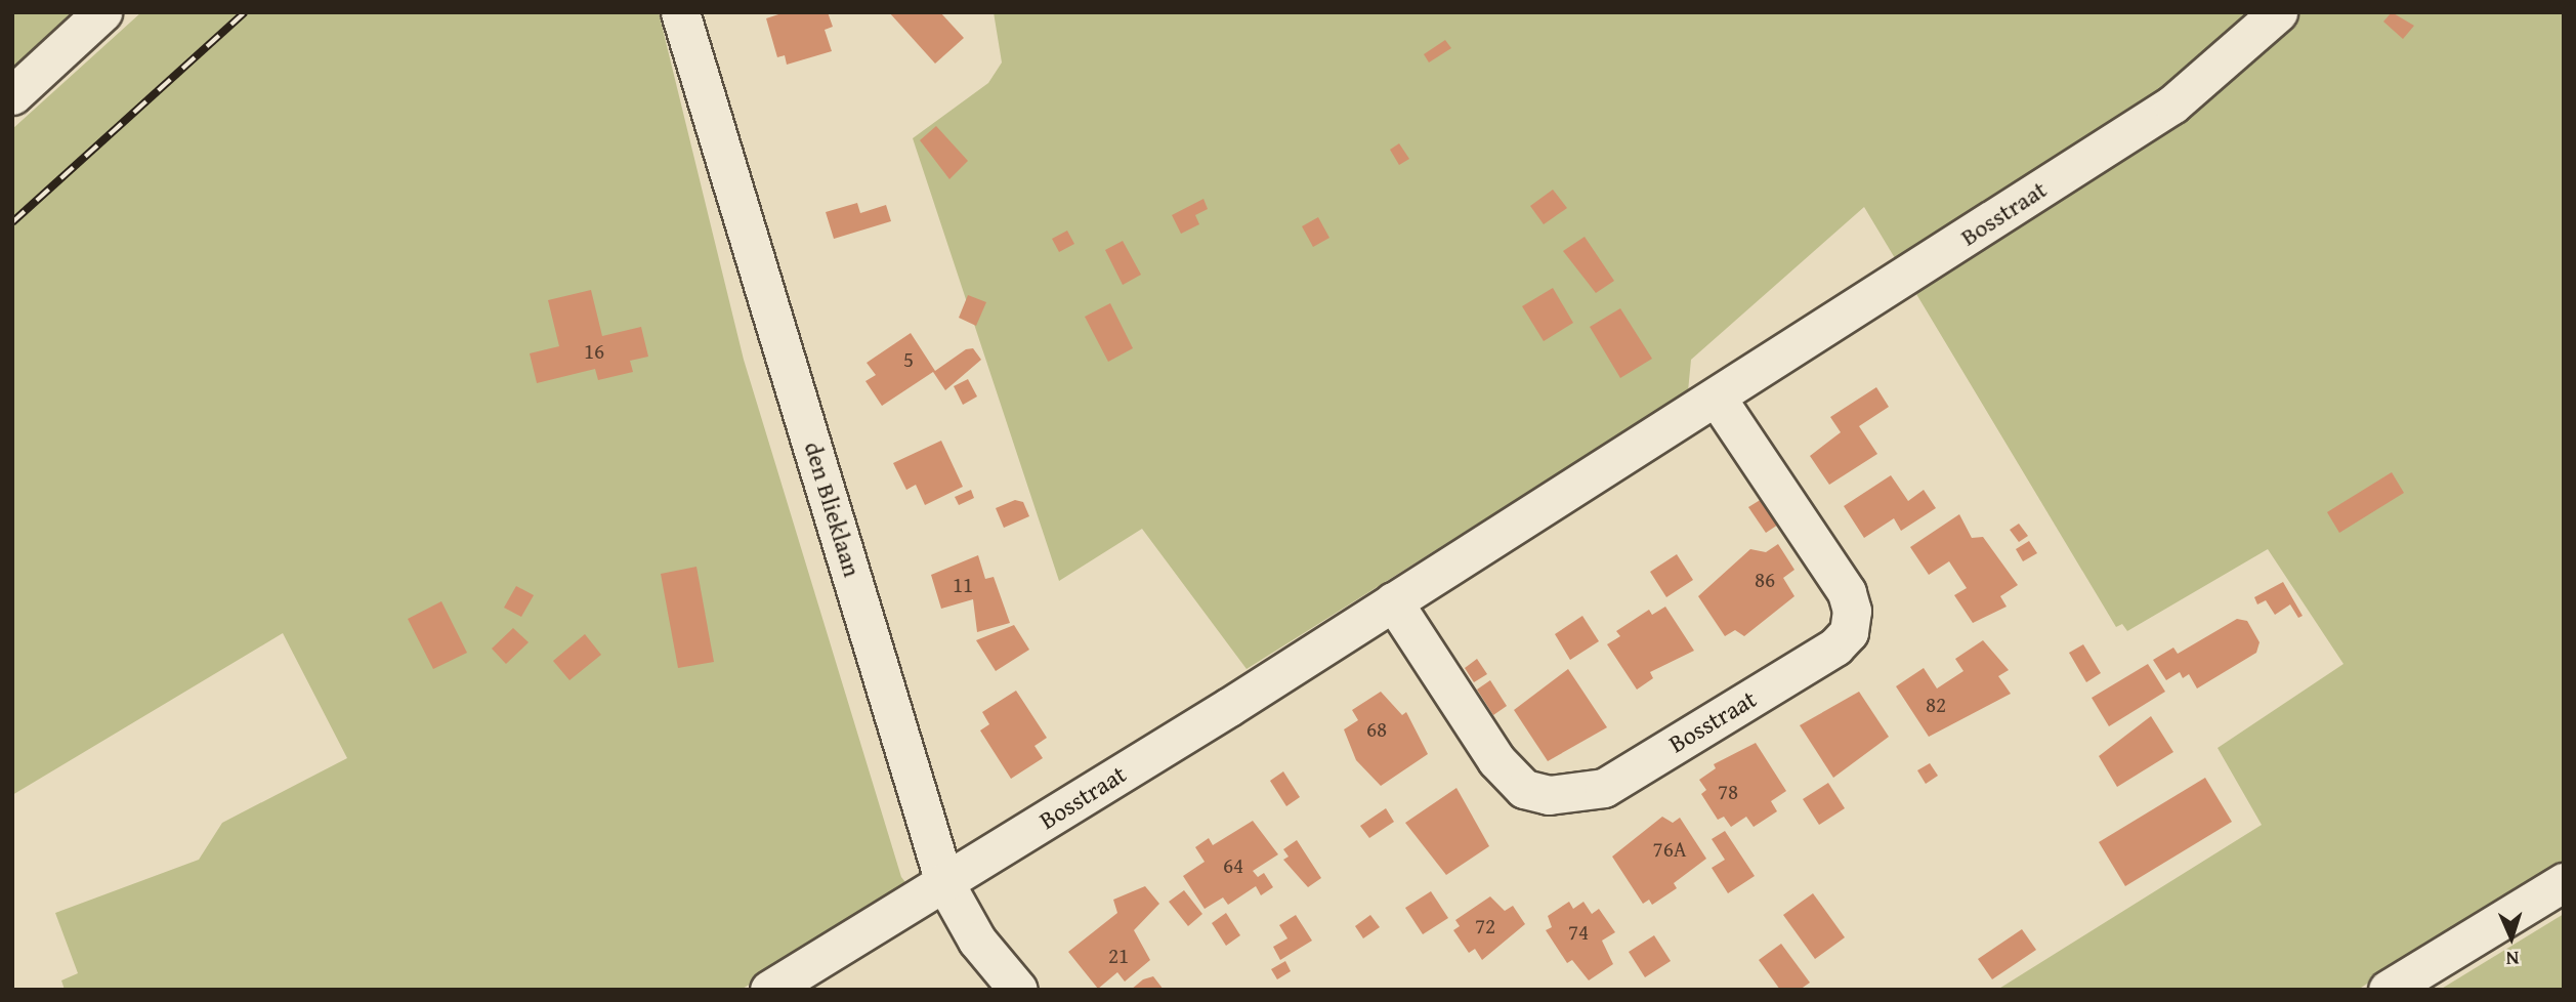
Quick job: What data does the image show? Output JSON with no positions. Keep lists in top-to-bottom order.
{
  "streets": {
    "street": ["Bosstraat", "den Blieklaan"]
  },
  "crossings": [
    ["Bosstraat", "den Blieklaan"]
  ],
  "house_numbers": [
    "16",
    "5",
    "86",
    "11",
    "82",
    "68",
    "78",
    "76A",
    "64",
    "72",
    "74",
    "21"
  ],
  "north": "bottom"
}
